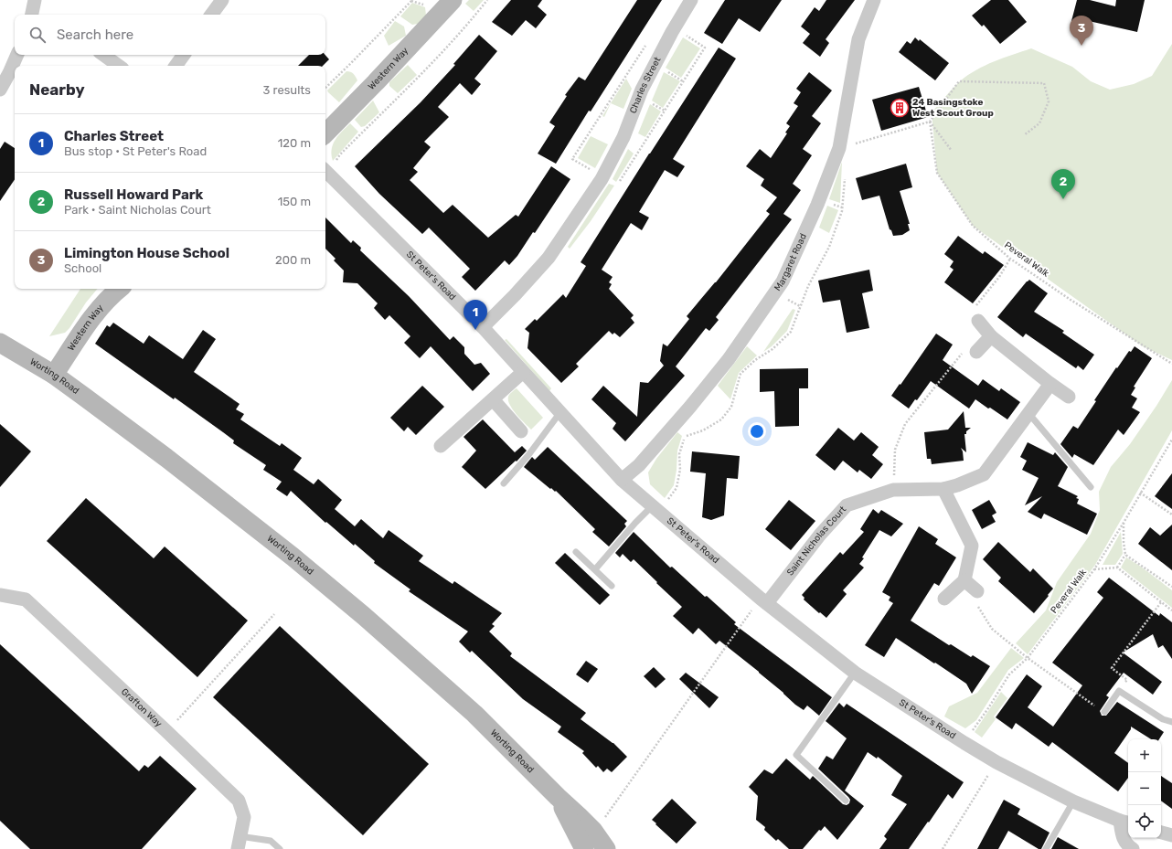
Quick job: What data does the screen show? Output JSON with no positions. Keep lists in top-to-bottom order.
{
  "streets": {
    "street": [
      "Western Way",
      "Charles Street",
      "Margaret Road",
      "St Peter's Road",
      "Worting Road",
      "Saint Nicholas Court",
      "Grafton Way"
    ],
    "path": ["Peveral Walk"]
  },
  "crossings": [
    ["Western Way", "Worting Road"],
    ["Charles Street", "St Peter's Road"],
    ["Peveral Walk", "St Peter's Road"],
    ["Margaret Road", "St Peter's Road"],
    ["St Peter's Road", "Saint Nicholas Court"]
  ],
  "places": {
    "building": ["24 Basingstoke West Scout Group"]
  },
  "page": {
    "search": "Search here",
    "pins": ["3", "2", "1"],
    "heading": ["Nearby", "3 results"],
    "list": [
      {
        "mark": "1",
        "name": "Charles Street",
        "note": "Bus stop · St Peter's Road",
        "value": "120 m"
      },
      {
        "mark": "2",
        "name": "Russell Howard Park",
        "note": "Park · Saint Nicholas Court",
        "value": "150 m"
      },
      {
        "mark": "3",
        "name": "Limington House School",
        "note": "School",
        "value": "200 m"
      }
    ],
    "map_buttons": ["+", "−"]
  }
}
